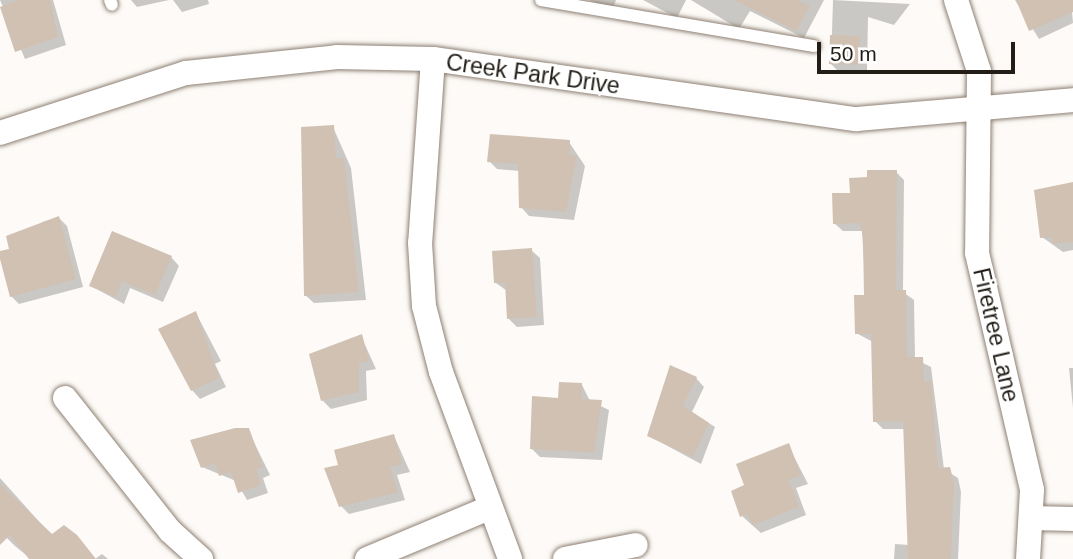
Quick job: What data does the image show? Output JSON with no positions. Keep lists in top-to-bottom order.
{
  "streets": {
    "street": ["Creek Park Drive", "Firetree Lane"]
  },
  "crossings": [
    ["Creek Park Drive", "Firetree Lane"]
  ],
  "scale_bar": "50 m"
}
